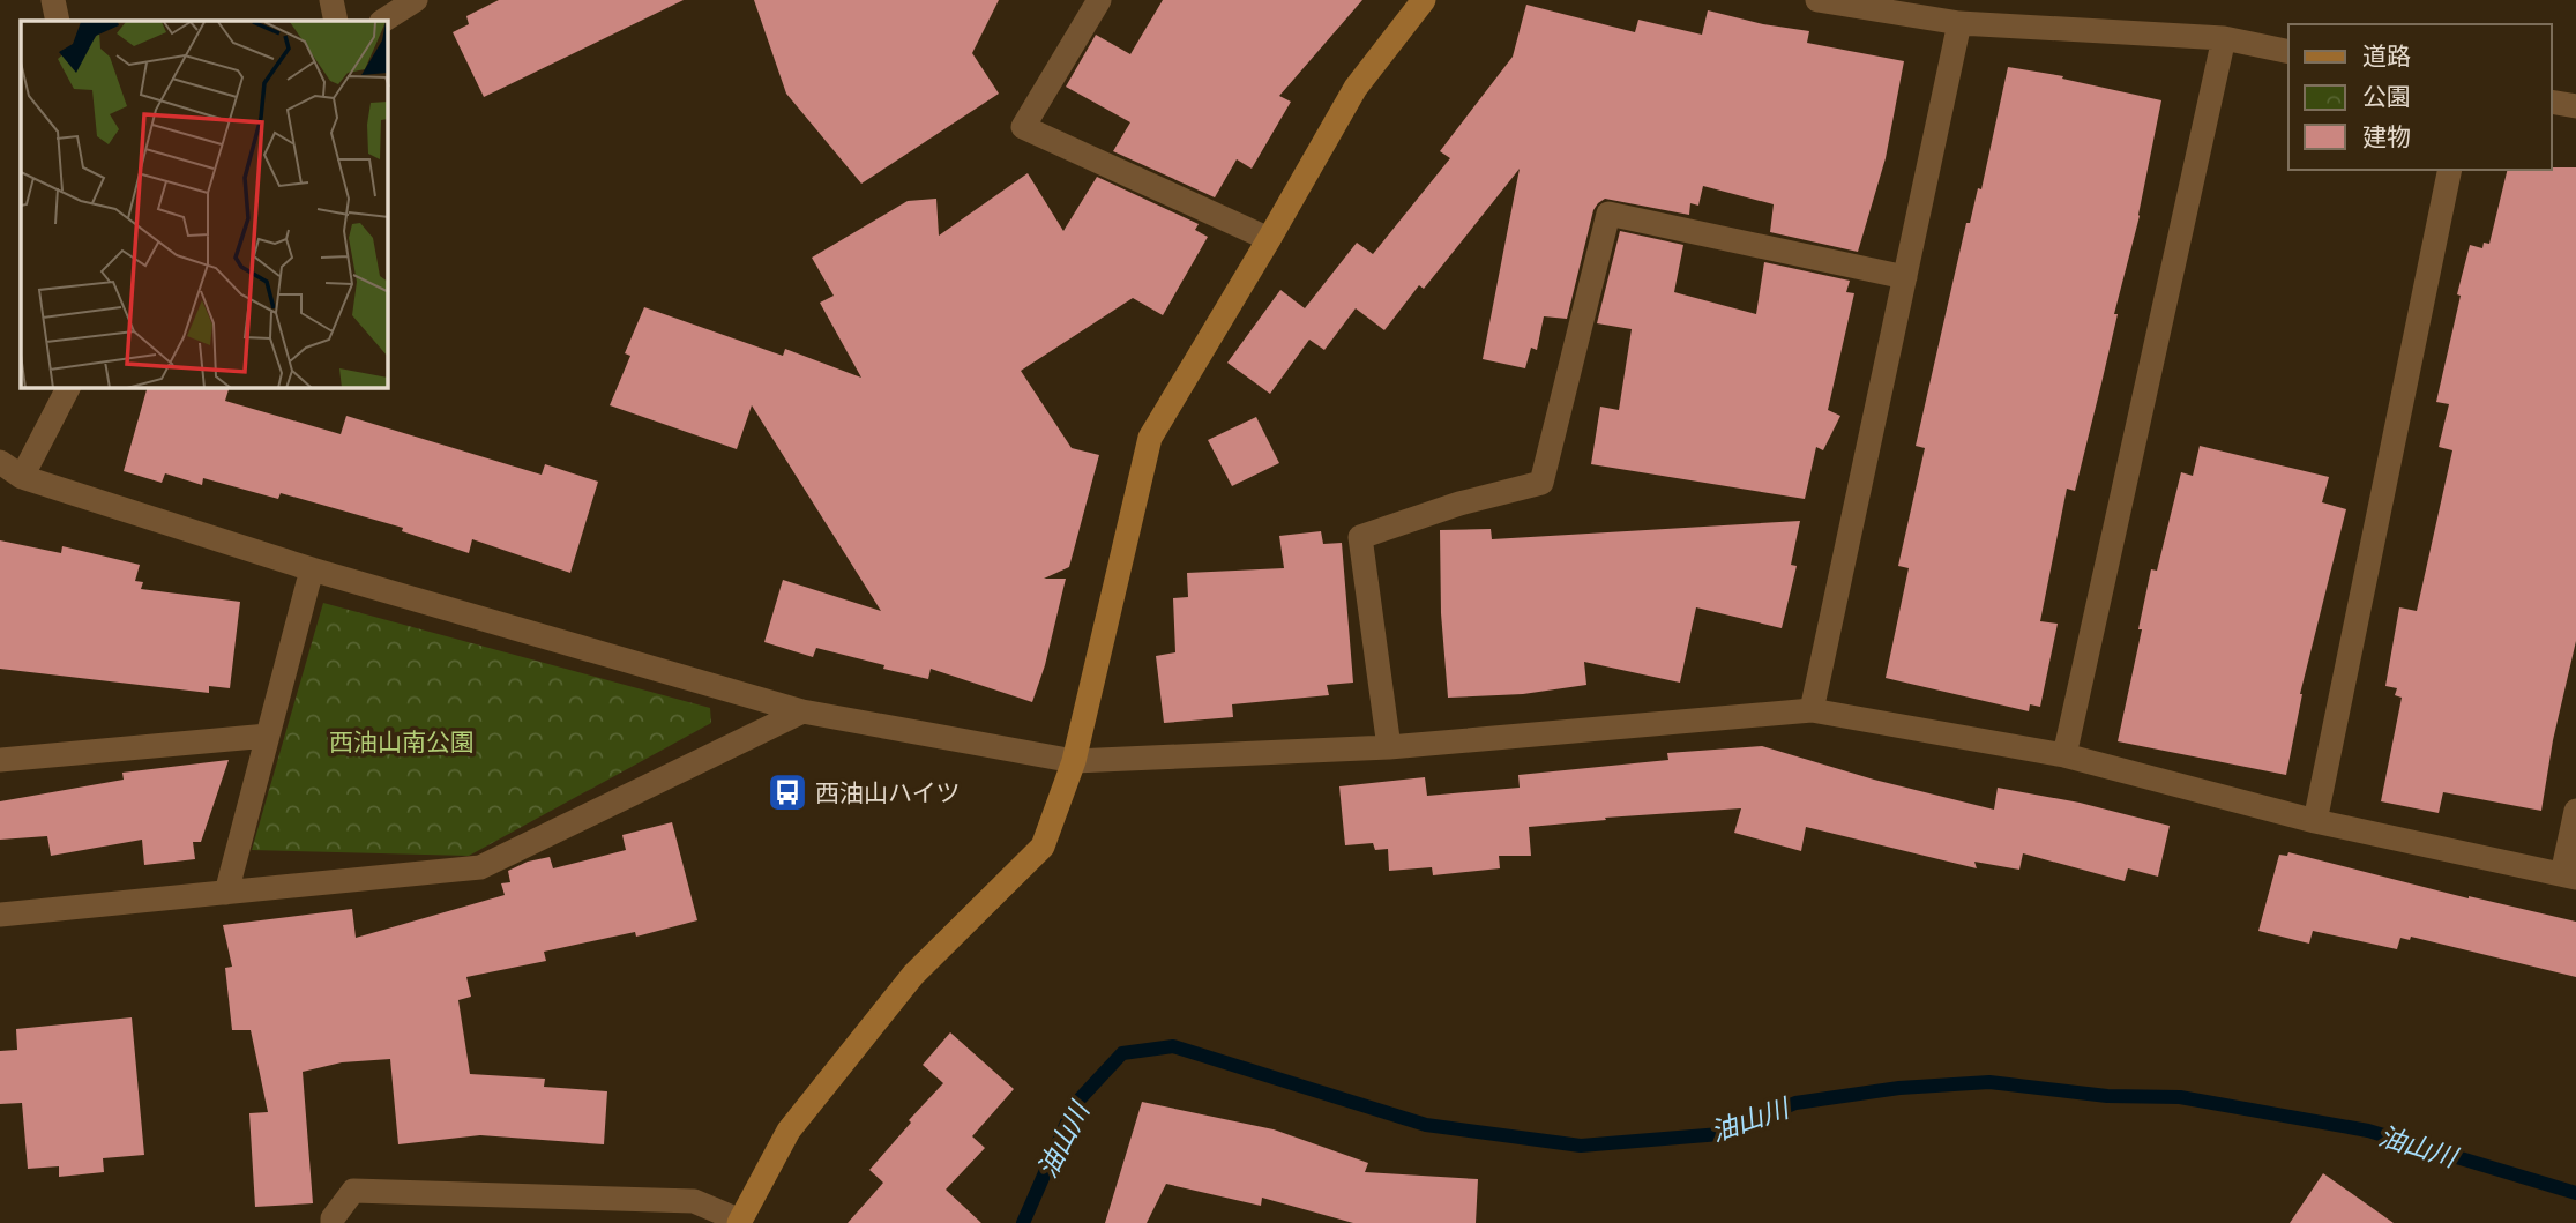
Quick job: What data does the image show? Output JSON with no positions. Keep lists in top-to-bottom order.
{
  "water": ["油山川"],
  "parks": ["西油山南公園"],
  "places": {
    "bus stop": ["西油山ハイツ"]
  },
  "legend": ["道路", "公園", "建物"]
}
